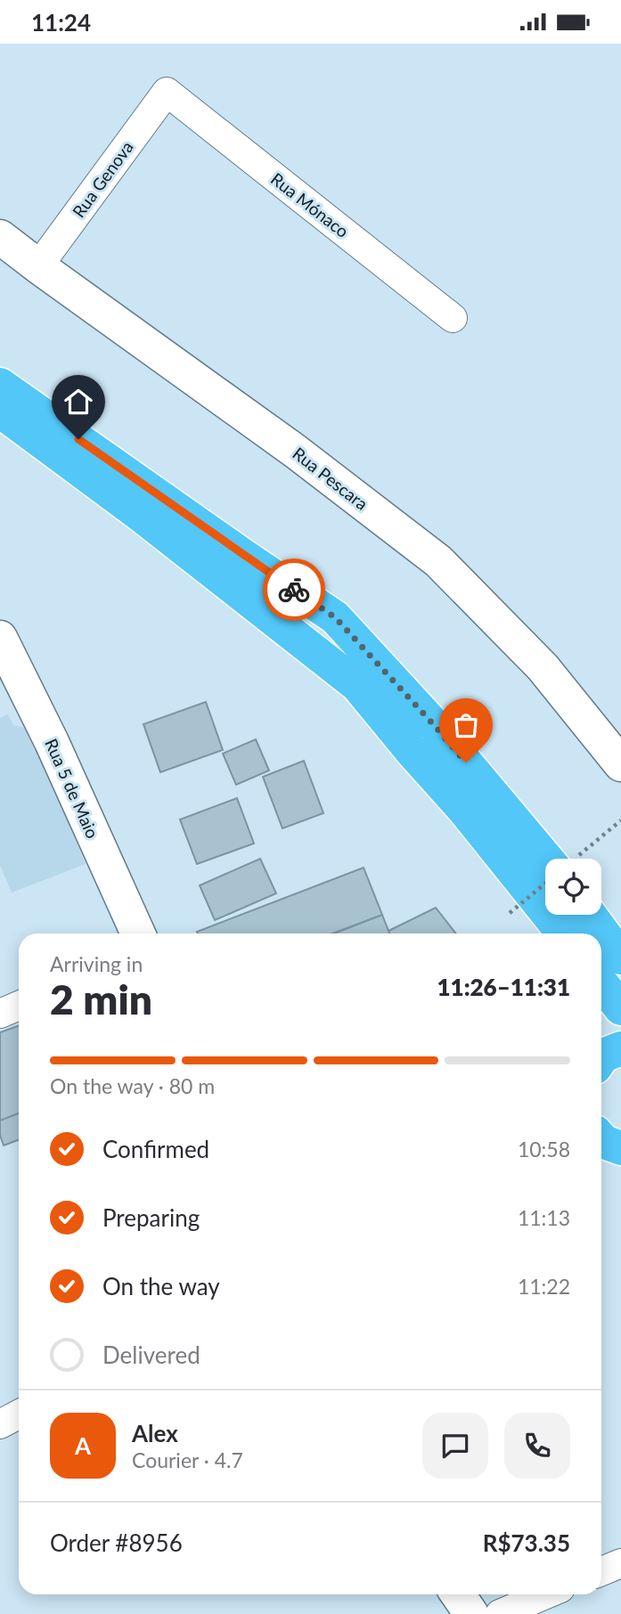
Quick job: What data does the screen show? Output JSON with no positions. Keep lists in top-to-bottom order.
{
  "streets": {
    "street": [
      "Rua Genova",
      "Rua Mónaco",
      "Rua Pescara",
      "Rua 5 de Maio"
    ]
  },
  "crossings": [
    ["Rua Genova", "Rua Mónaco"],
    ["Rua Genova", "Rua Pescara"]
  ],
  "page": {
    "status": "11:24",
    "heading": ["2 min", "Arriving in", "11:26–11:31"],
    "panel": [
      "Alex",
      "Courier · 4.7",
      "Order #8956",
      "R$73.35"
    ],
    "bar": "On the way · 80 m",
    "list": [
      ["Confirmed", "10:58"],
      ["Preparing", "11:13"],
      ["On the way", "11:22"],
      "Delivered"
    ],
    "round": "A"
  }
}
